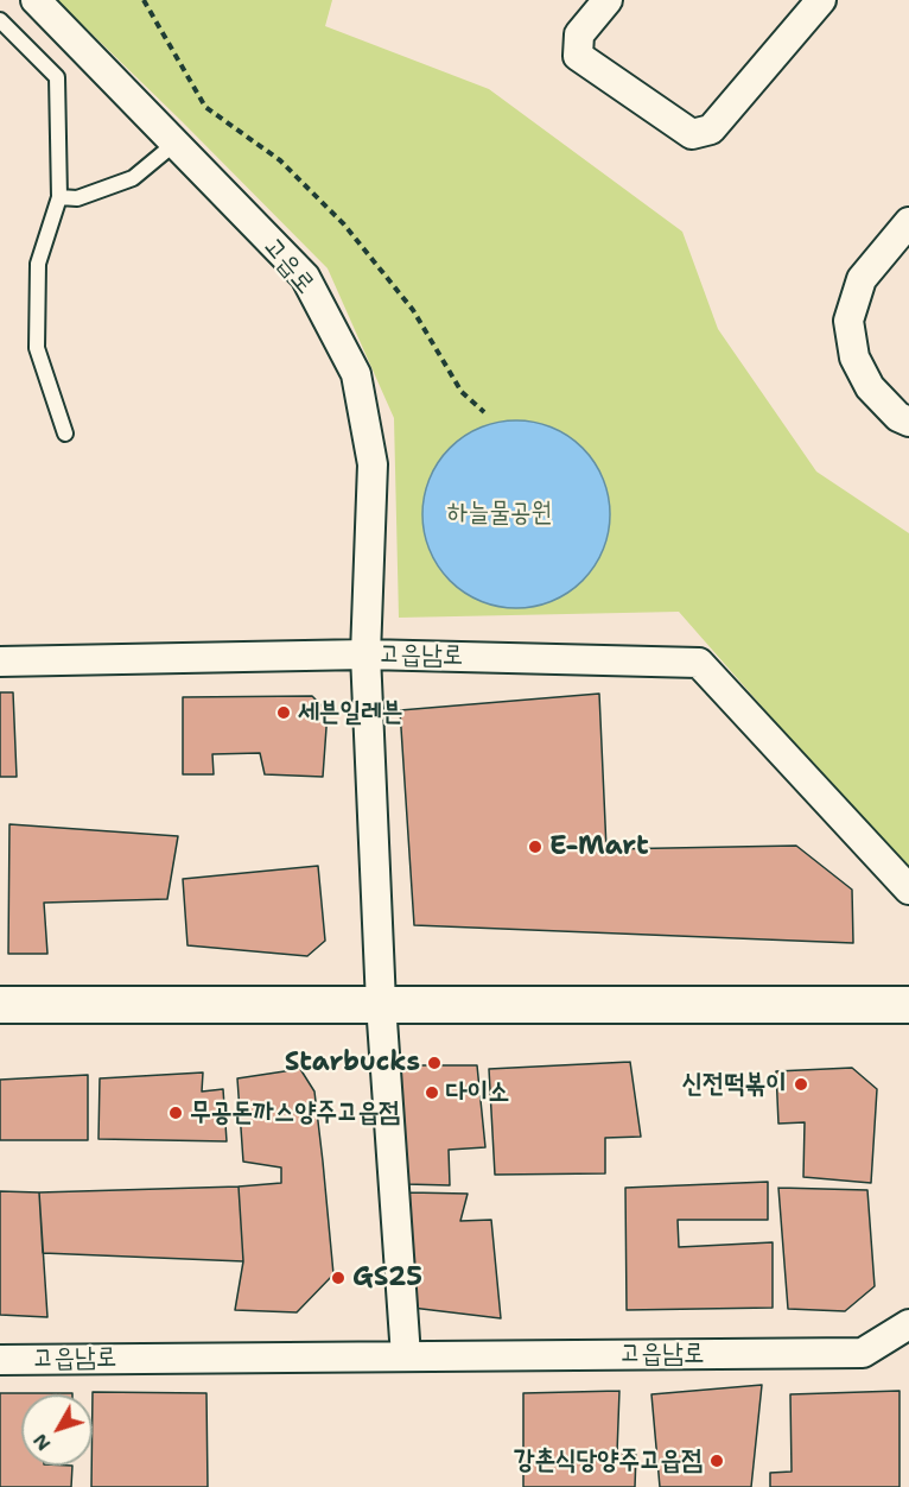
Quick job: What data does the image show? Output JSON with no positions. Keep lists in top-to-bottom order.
{
  "streets": {
    "street": ["고읍로", "고읍남로"]
  },
  "crossings": [
    ["고읍로", "고읍남로"]
  ],
  "parks": ["하늘물공원"],
  "places": [
    "세븐일레븐",
    "E-Mart",
    "Starbucks",
    "신전떡볶이",
    "다이소",
    "무공돈까스양주고읍점",
    "GS25",
    "강촌식당양주고읍점"
  ],
  "north": "bottom left"
}
